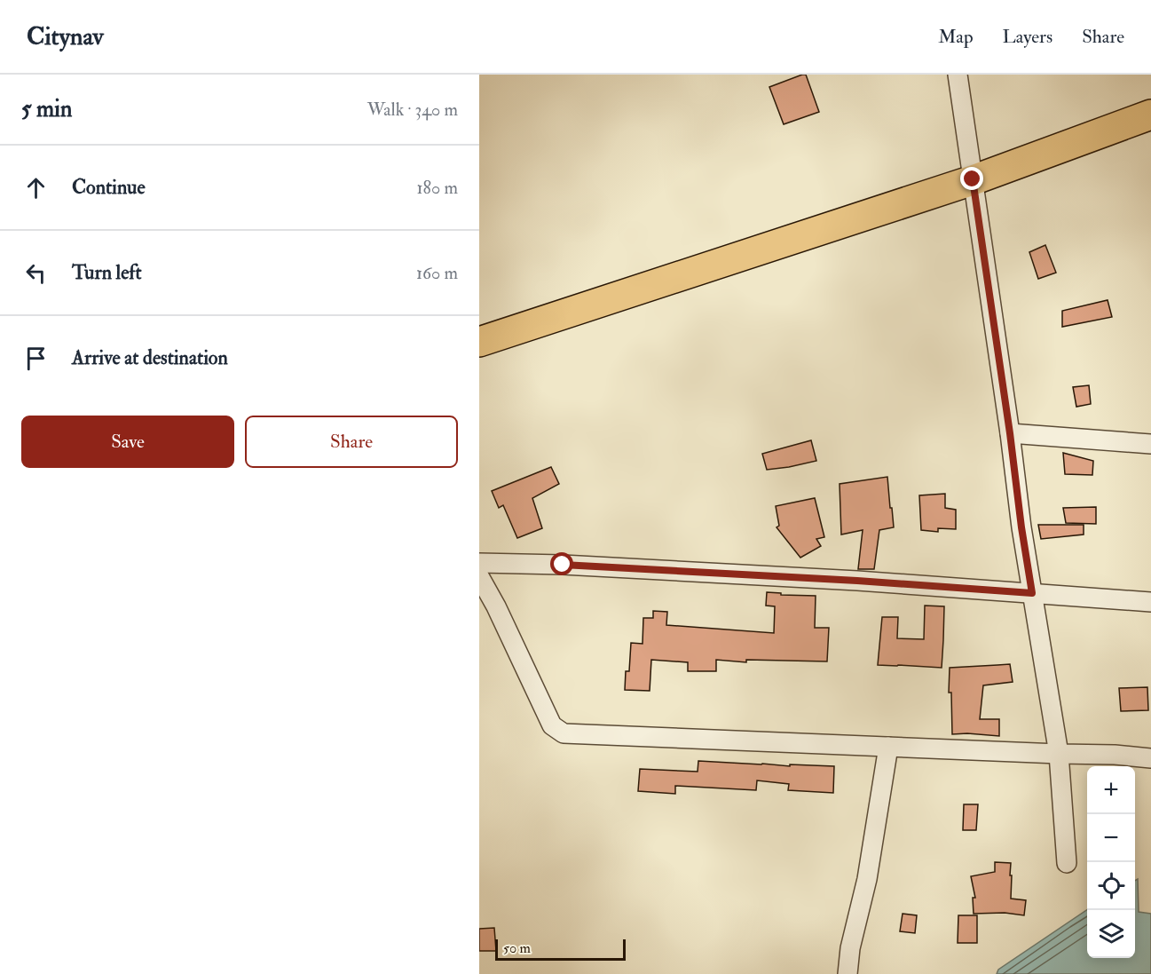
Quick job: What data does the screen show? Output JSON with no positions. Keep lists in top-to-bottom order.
{
  "scale_bar": "50 m",
  "page": {
    "header": "Citynav",
    "nav": ["Map", "Layers", "Share"],
    "heading": ["5 min", "Walk · 340 m"],
    "list": [
      ["Continue", "180 m"],
      ["Turn left", "160 m"],
      "Arrive at destination"
    ],
    "buttons": ["Save", "Share"],
    "map_buttons": ["+", "−"],
    "scale": "50 m"
  }
}
